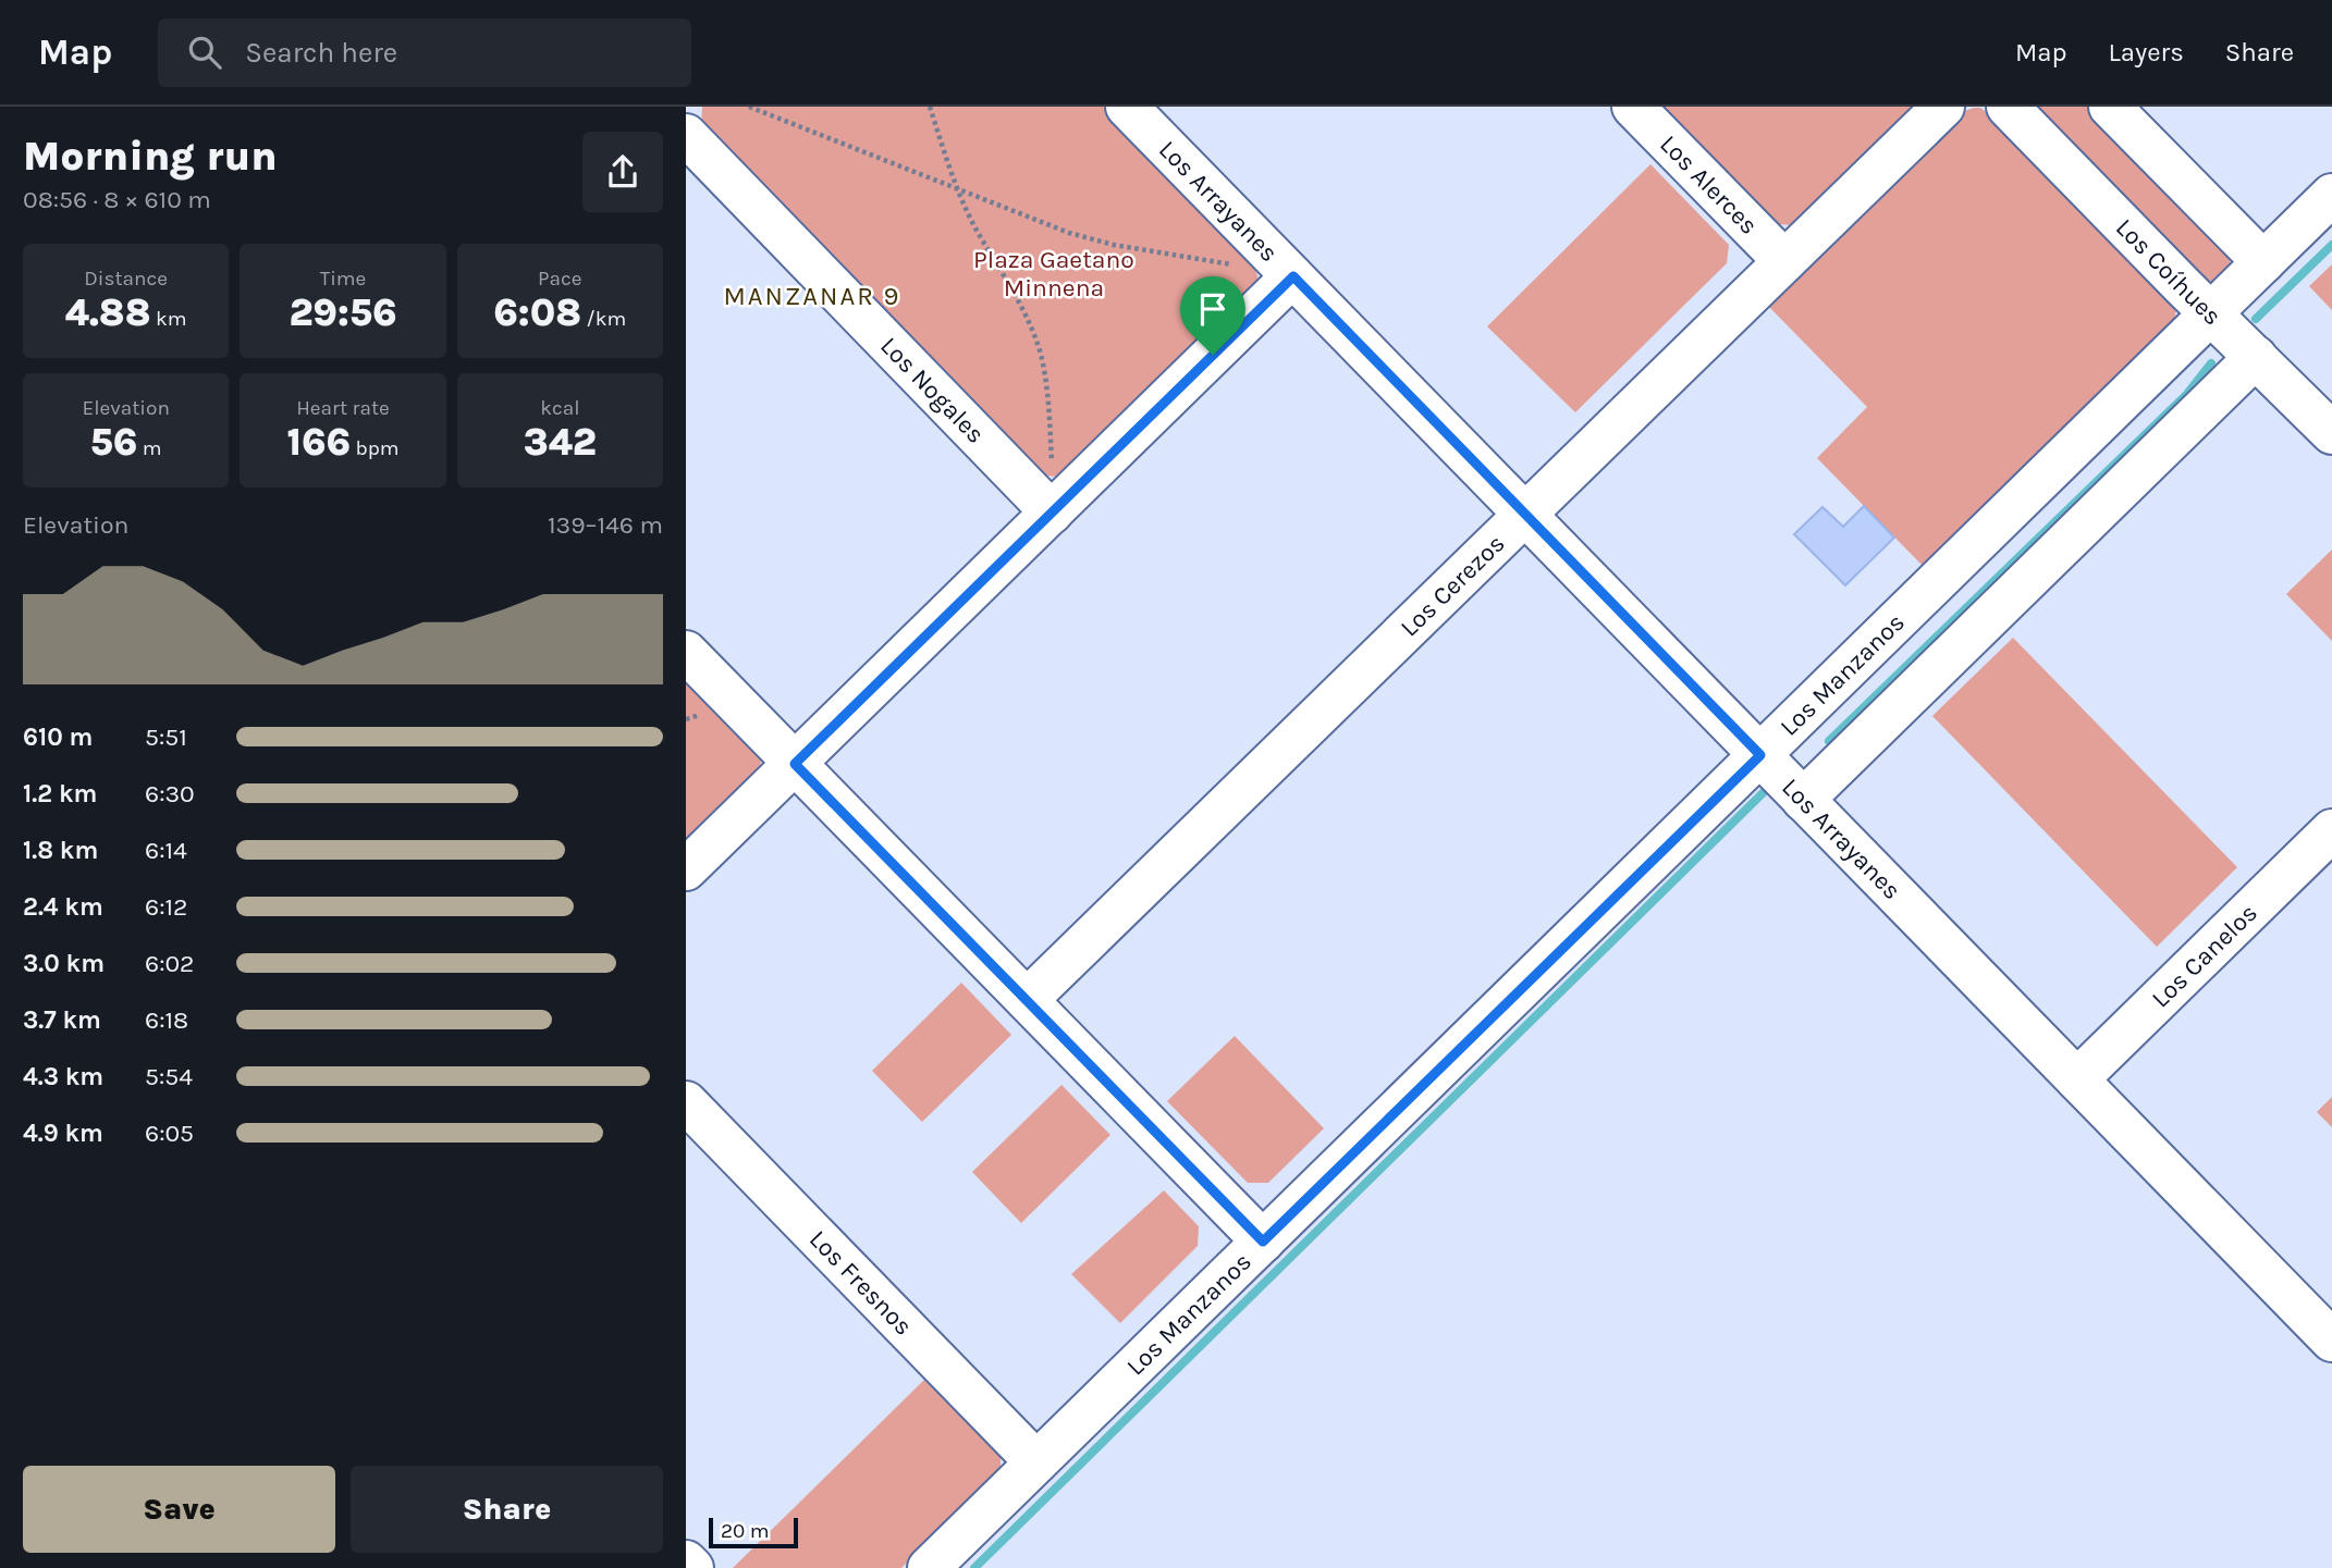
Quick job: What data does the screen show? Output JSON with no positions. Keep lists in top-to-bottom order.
{
  "streets": {
    "street": [
      "Los Alerces",
      "Los Arrayanes",
      "Los Coíhues",
      "Los Nogales",
      "Los Cerezos",
      "Los Manzanos",
      "Los Canelos",
      "Los Fresnos"
    ]
  },
  "crossings": [
    ["Los Alerces", "Los Cerezos"],
    ["Los Arrayanes", "Los Cerezos"],
    ["Los Arrayanes", "Los Manzanos"],
    ["Los Arrayanes", "Los Canelos"],
    ["Los Coíhues", "Los Manzanos"],
    ["Los Manzanos", "Los Fresnos"]
  ],
  "districts": ["MANZANAR 9"],
  "parks": ["Plaza Gaetano Minnena"],
  "scale_bar": "20 m",
  "page": {
    "header": "Map",
    "search": "Search here",
    "nav": ["Map", "Layers", "Share"],
    "heading": ["Morning run", "08:56 · 8 × 610 m"],
    "stats": [
      ["Distance", "4.88 km"],
      ["Time", "29:56"],
      ["Pace", "6:08 /km"],
      ["Elevation", "56 m"],
      ["Heart rate", "166 bpm"],
      ["kcal", "342"]
    ],
    "chart": ["Elevation", "139–146 m"],
    "list": [
      {
        "name": "610 m",
        "note": "5:51"
      },
      {
        "name": "1.2 km",
        "note": "6:30"
      },
      {
        "name": "1.8 km",
        "note": "6:14"
      },
      {
        "name": "2.4 km",
        "note": "6:12"
      },
      {
        "name": "3.0 km",
        "note": "6:02"
      },
      {
        "name": "3.7 km",
        "note": "6:18"
      },
      {
        "name": "4.3 km",
        "note": "5:54"
      },
      {
        "name": "4.9 km",
        "note": "6:05"
      }
    ],
    "buttons": ["Save", "Share"],
    "scale": "20 m"
  }
}
